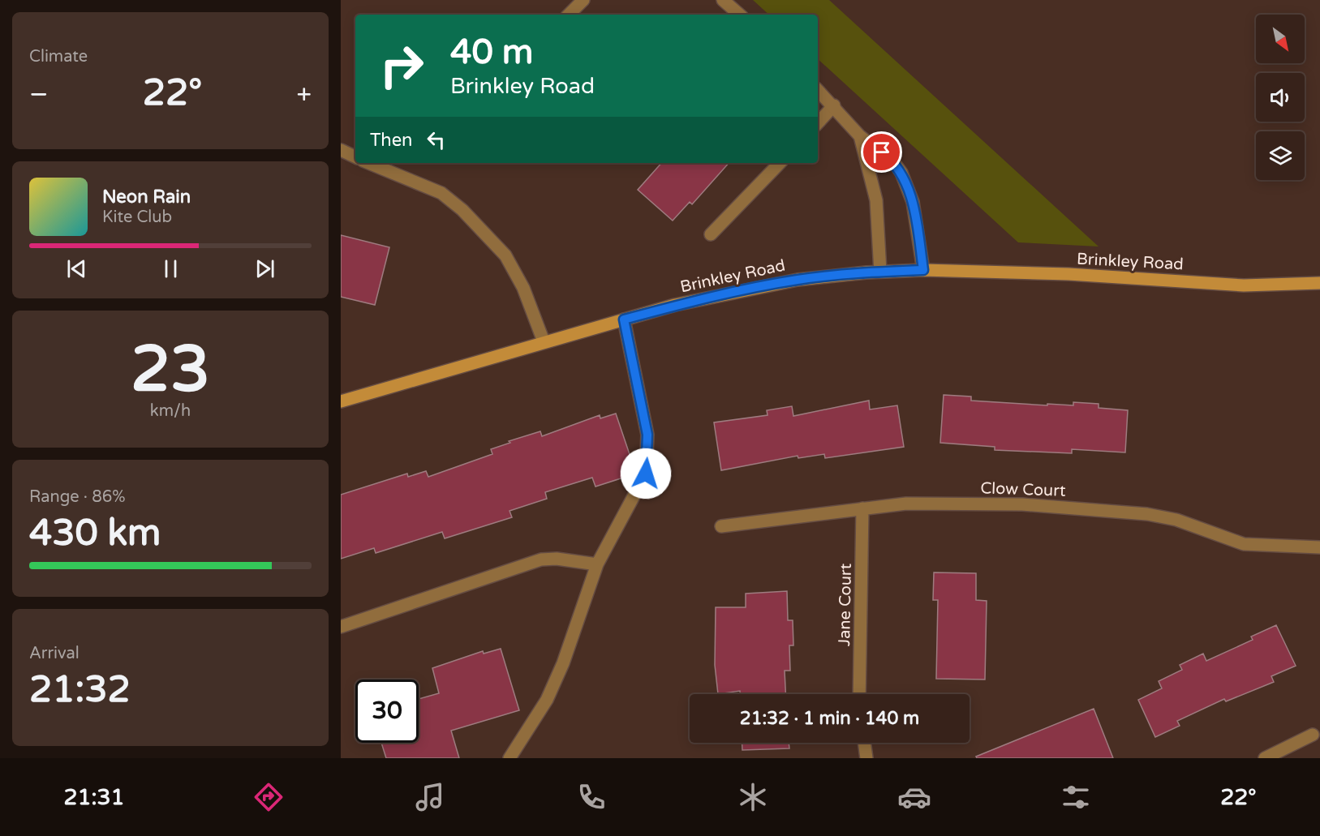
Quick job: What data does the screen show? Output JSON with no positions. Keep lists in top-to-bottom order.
{
  "streets": {
    "main road": ["Brinkley Road"],
    "street": ["Clow Court", "Jane Court"]
  },
  "crossings": [
    ["Clow Court", "Jane Court"]
  ],
  "north": "bottom right",
  "page": {
    "tile": [
      "Climate",
      ["23", "km/h"],
      ["Range · 86%", "430 km"],
      ["Arrival", "21:32"]
    ],
    "turn": ["40 m", "Brinkley Road"],
    "heat": ["−", "22°", "+"],
    "then": "Then",
    "song": ["Neon Rain", "Kite Club"],
    "limit": "30",
    "trip": "21:32 · 1 min · 140 m",
    "tabs": ["21:31", "22°"]
  }
}
